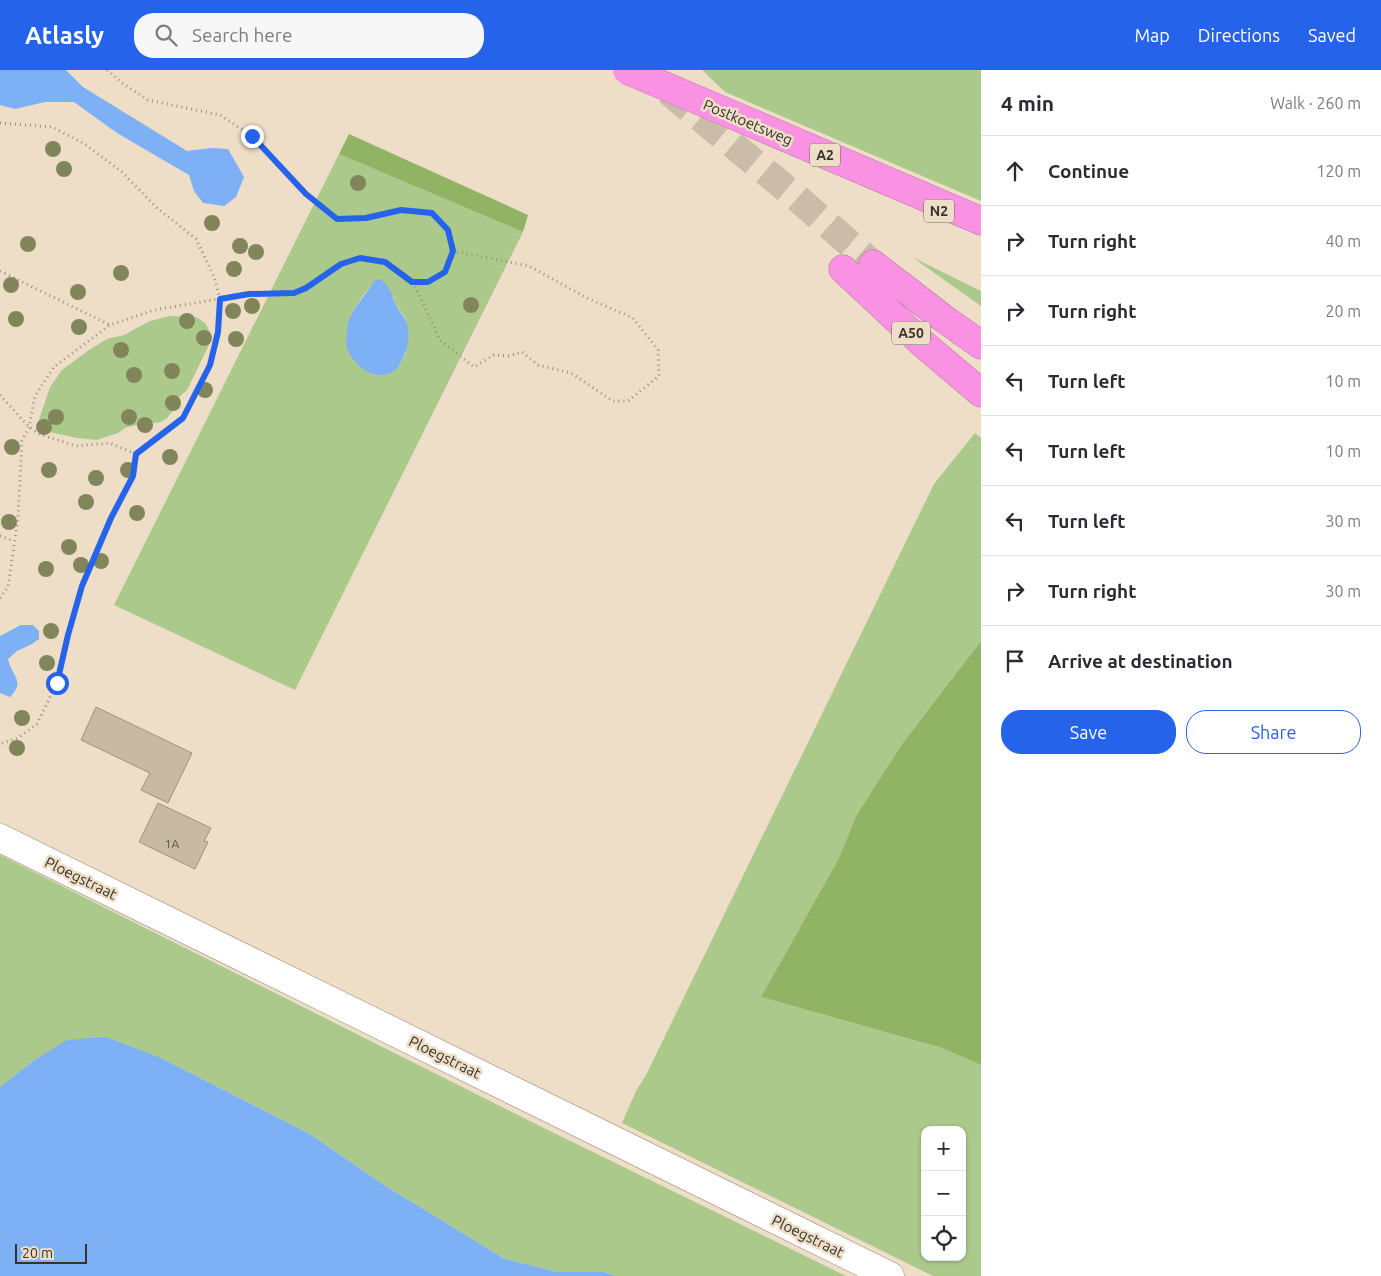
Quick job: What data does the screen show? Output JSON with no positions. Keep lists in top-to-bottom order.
{
  "streets": {
    "highway": [
      "Postkoetsweg",
      "A2",
      "N2",
      "A50"
    ],
    "street": ["Ploegstraat"]
  },
  "house_numbers": ["1A"],
  "scale_bar": "20 m",
  "page": {
    "header": "Atlasly",
    "search": "Search here",
    "nav": ["Map", "Directions", "Saved"],
    "heading": ["4 min", "Walk · 260 m"],
    "list": [
      ["Continue", "120 m"],
      ["Turn right", "40 m"],
      ["Turn right", "20 m"],
      ["Turn left", "10 m"],
      ["Turn left", "10 m"],
      ["Turn left", "30 m"],
      ["Turn right", "30 m"],
      "Arrive at destination"
    ],
    "buttons": ["Save", "Share"],
    "map_buttons": ["+", "−"],
    "scale": "20 m"
  }
}
